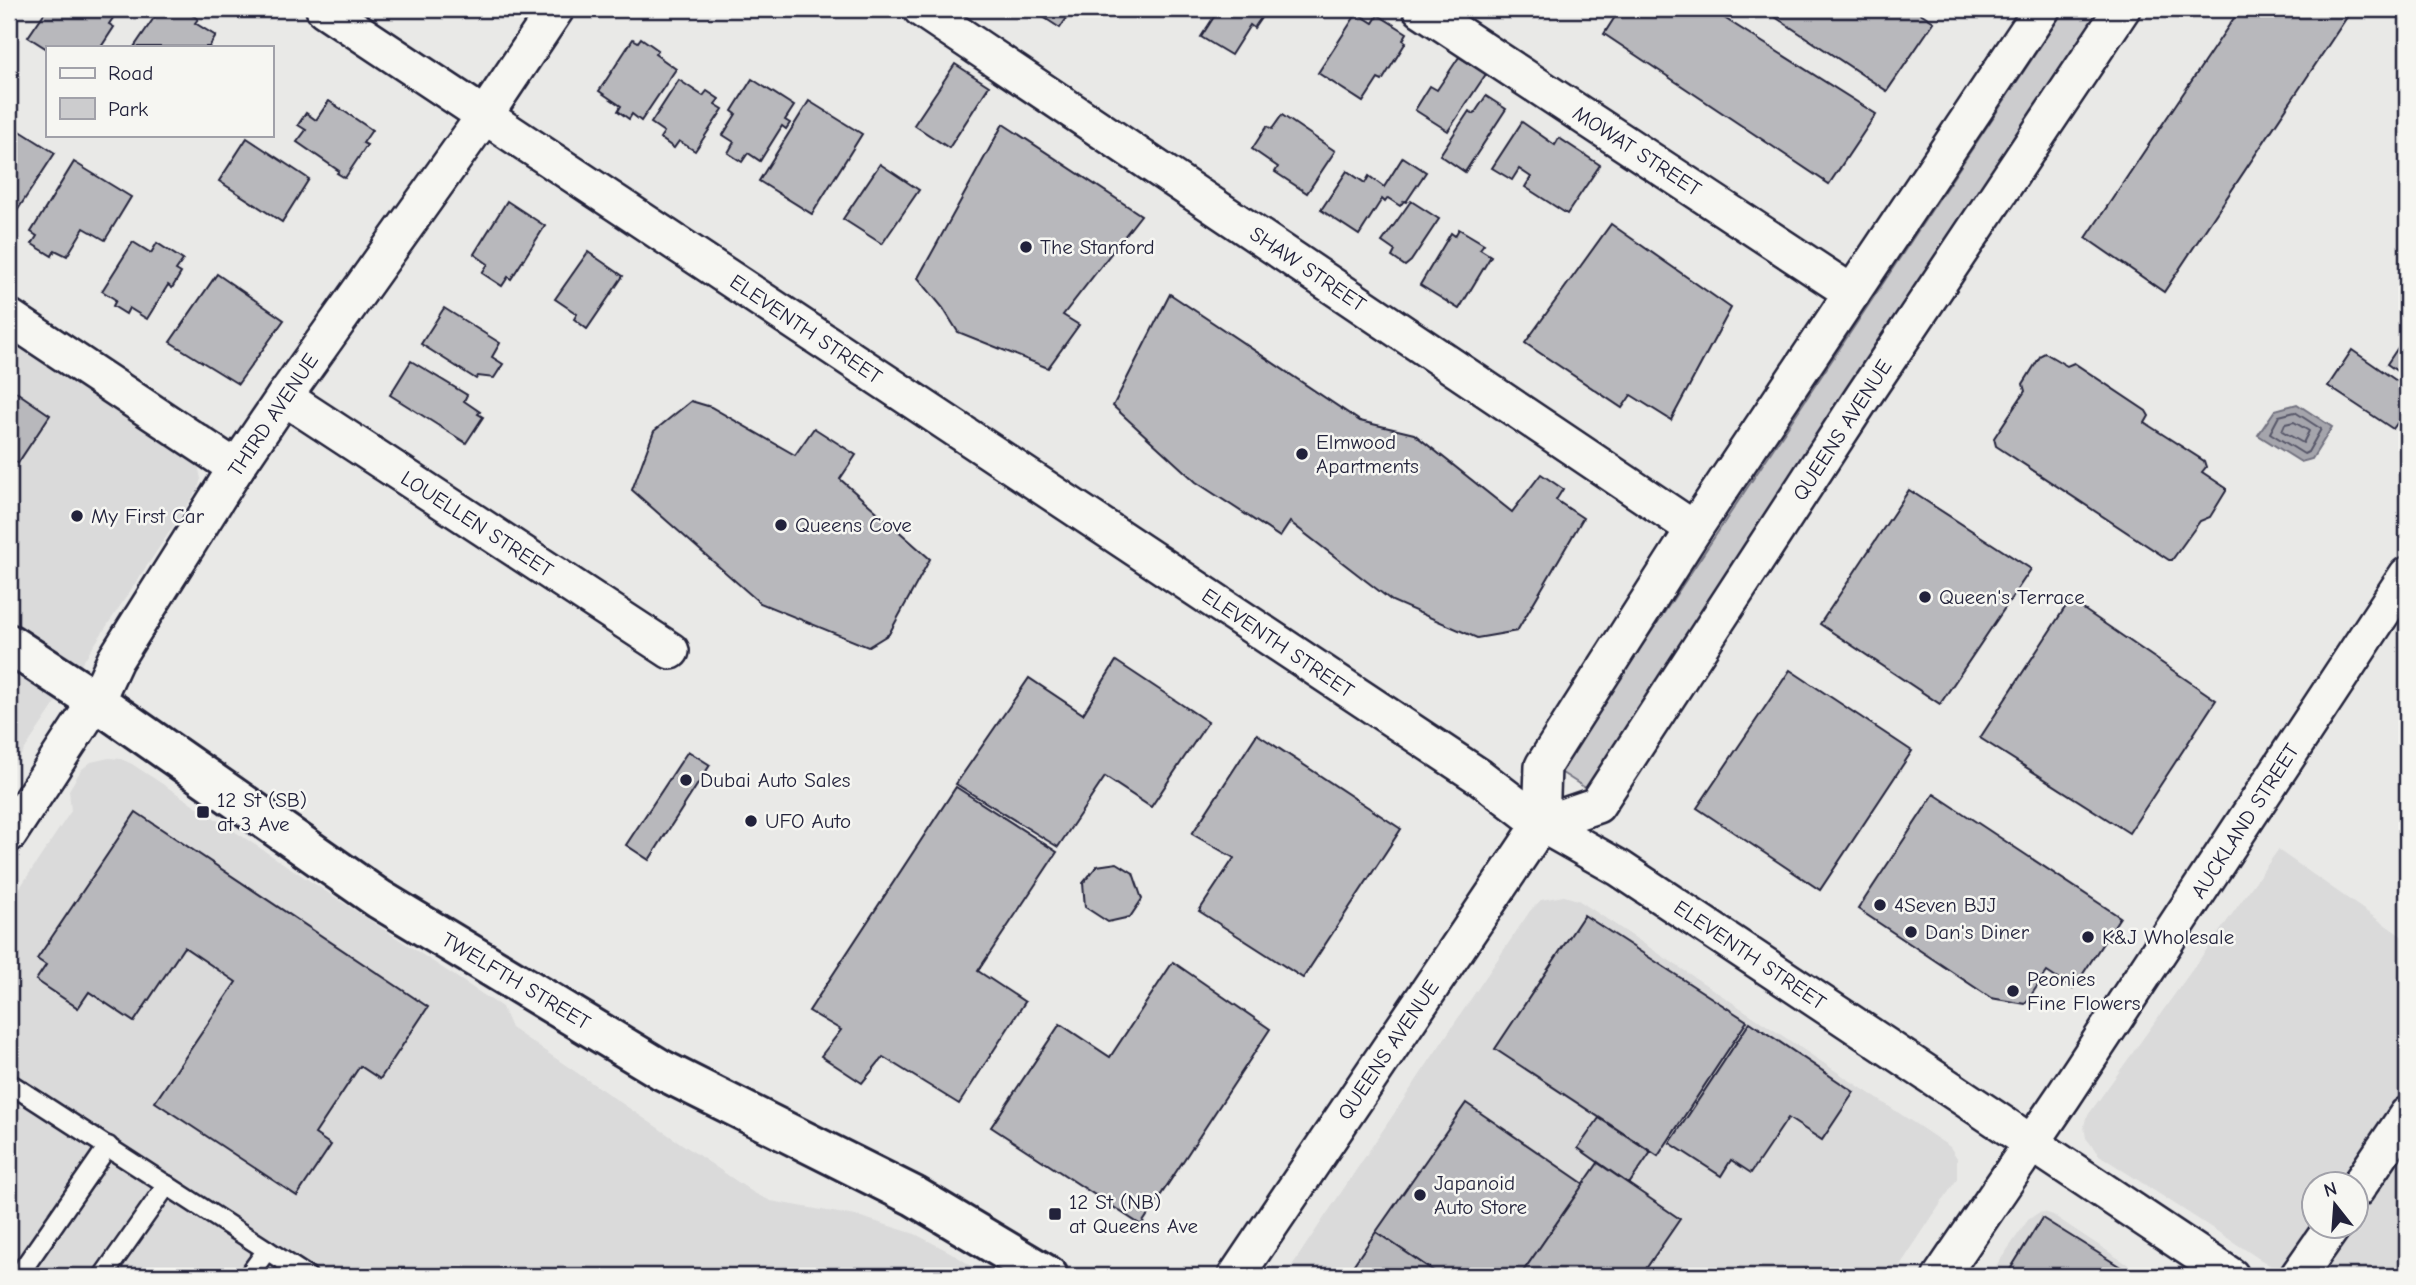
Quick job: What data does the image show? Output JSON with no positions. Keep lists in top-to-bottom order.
{
  "streets": {
    "street": [
      "MOWAT STREET",
      "SHAW STREET",
      "ELEVENTH STREET",
      "THIRD AVENUE",
      "QUEENS AVENUE",
      "LOUELLEN STREET",
      "AUCKLAND STREET",
      "TWELFTH STREET"
    ]
  },
  "crossings": [
    ["ELEVENTH STREET", "THIRD AVENUE"],
    ["ELEVENTH STREET", "QUEENS AVENUE"],
    ["ELEVENTH STREET", "AUCKLAND STREET"],
    ["THIRD AVENUE", "LOUELLEN STREET"],
    ["THIRD AVENUE", "TWELFTH STREET"]
  ],
  "places": {
    "other": [
      "The Stanford",
      "Elmwood Apartments",
      "My First Car",
      "Queens Cove",
      "Queen's Terrace",
      "Dubai Auto Sales",
      "UFO Auto",
      "4Seven BJJ",
      "Dan's Diner",
      "K&J Wholesale",
      "Peonies Fine Flowers",
      "Japanoid Auto Store"
    ],
    "transit": ["12 St (SB) at 3 Ave", "12 St (NB) at Queens Ave"]
  },
  "legend": ["Road", "Park"],
  "north": "top"
}
